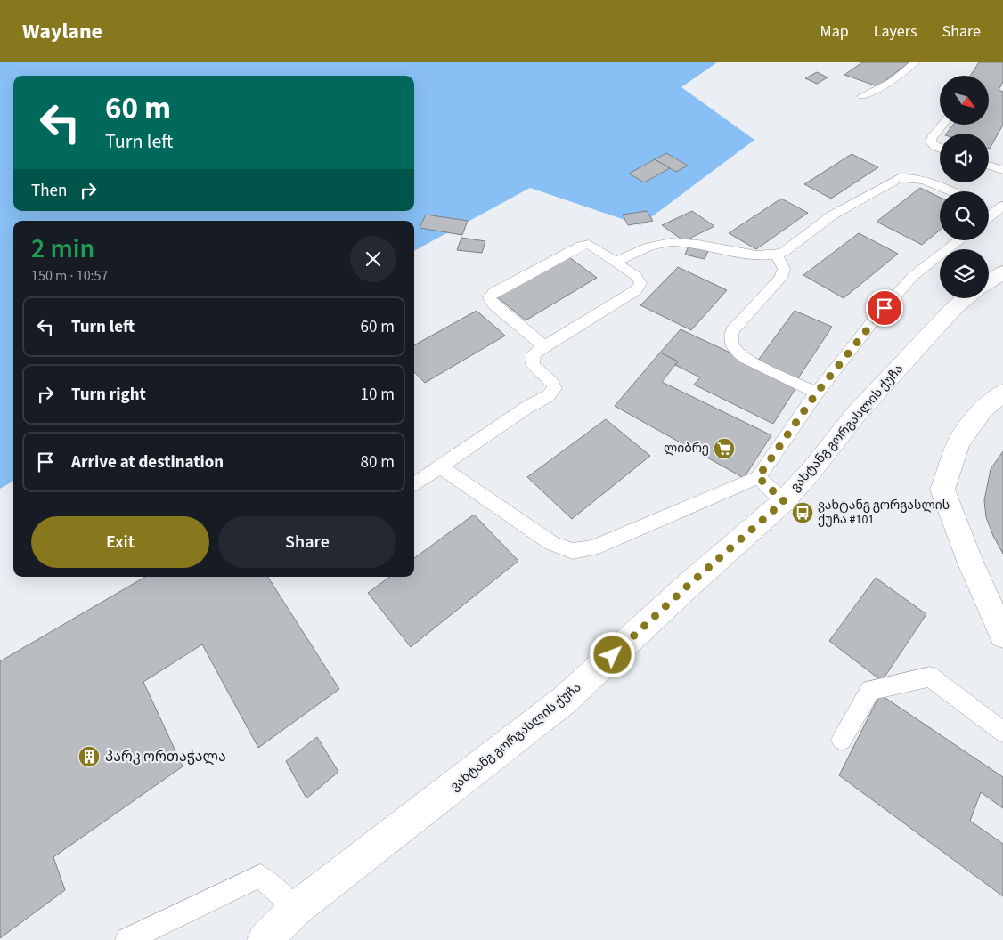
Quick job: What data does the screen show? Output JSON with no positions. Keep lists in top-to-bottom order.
{
  "streets": {
    "street": ["ვახტანგ გორგასლის ქუჩა"]
  },
  "places": {
    "supermarket": ["ლიბრე"],
    "bus stop": ["ვახტანგ გორგასლის ქუჩა #101"],
    "building": ["პარკ ორთაჭალა"]
  },
  "north": "bottom right",
  "page": {
    "header": "Waylane",
    "nav": ["Map", "Layers", "Share"],
    "turn": ["60 m", "Turn left"],
    "then": "Then",
    "heading": ["2 min", "150 m · 10:57"],
    "list": [
      {
        "name": "Turn left",
        "value": "60 m"
      },
      {
        "name": "Turn right",
        "value": "10 m"
      },
      {
        "name": "Arrive at destination",
        "value": "80 m"
      }
    ],
    "buttons": ["Exit", "Share"]
  }
}
